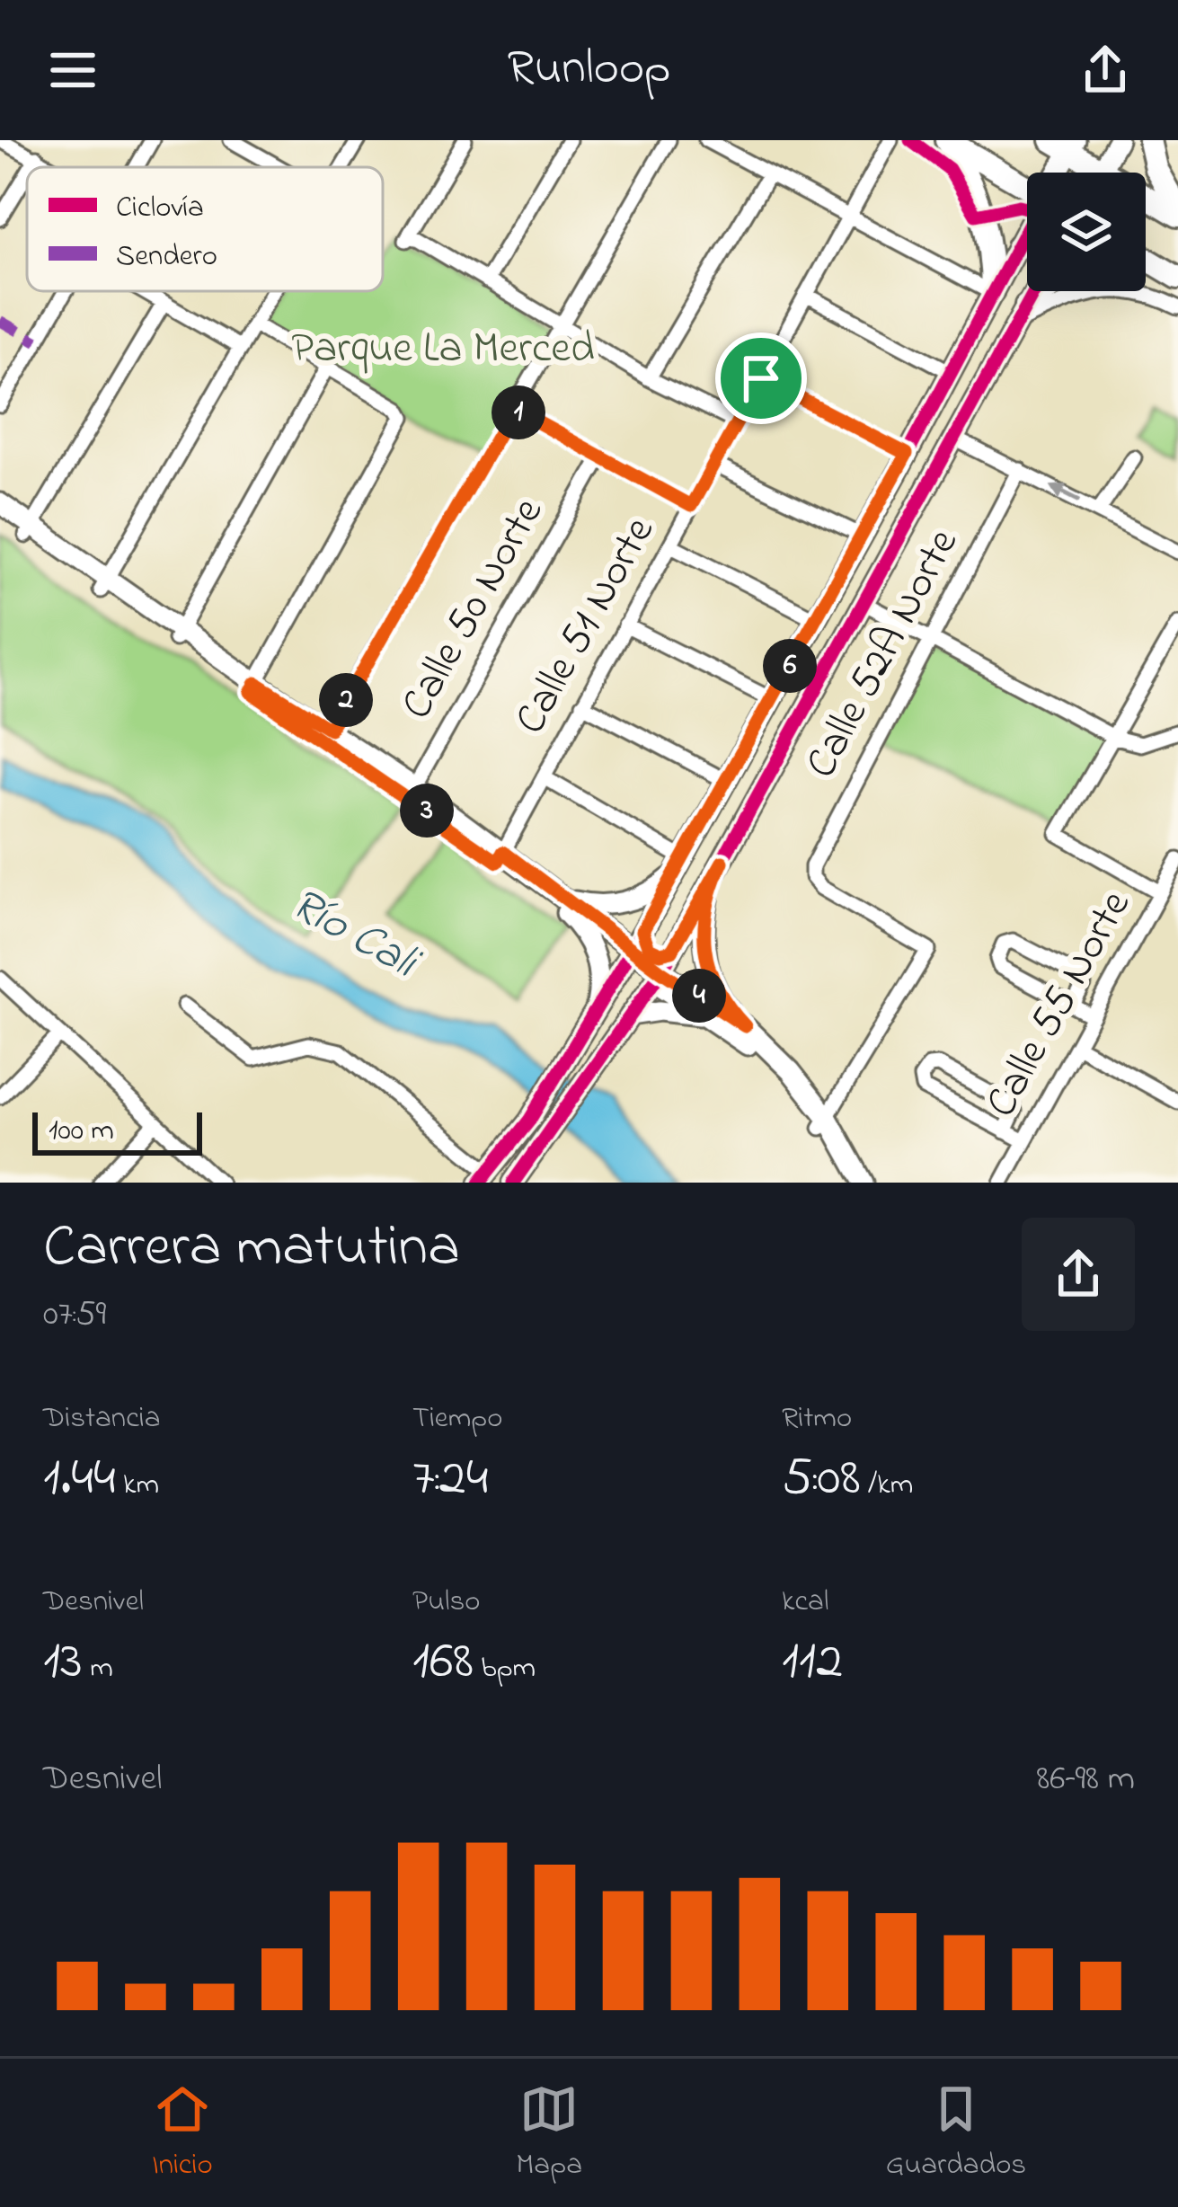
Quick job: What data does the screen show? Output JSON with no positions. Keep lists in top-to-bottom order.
{
  "streets": {
    "street": [
      "Calle 50 Norte",
      "Calle 51 Norte",
      "Calle 52A Norte",
      "Calle 55 Norte"
    ]
  },
  "water": ["Río Cali"],
  "parks": ["Parque La Merced"],
  "legend": ["Ciclovía", "Sendero"],
  "scale_bar": "100 m",
  "page": {
    "header": "Runloop",
    "pins": [
      "1",
      "6",
      "2",
      "3",
      "4"
    ],
    "scale": "100 m",
    "heading": ["Carrera matutina", "07:59"],
    "stats": [
      ["Distancia", "1.44 km"],
      ["Tiempo", "7:24"],
      ["Ritmo", "5:08 /km"],
      ["Desnivel", "13 m"],
      ["Pulso", "168 bpm"],
      ["kcal", "112"]
    ],
    "chart": ["Desnivel", "86–98 m"],
    "tabs": ["Inicio", "Mapa", "Guardados"]
  }
}
